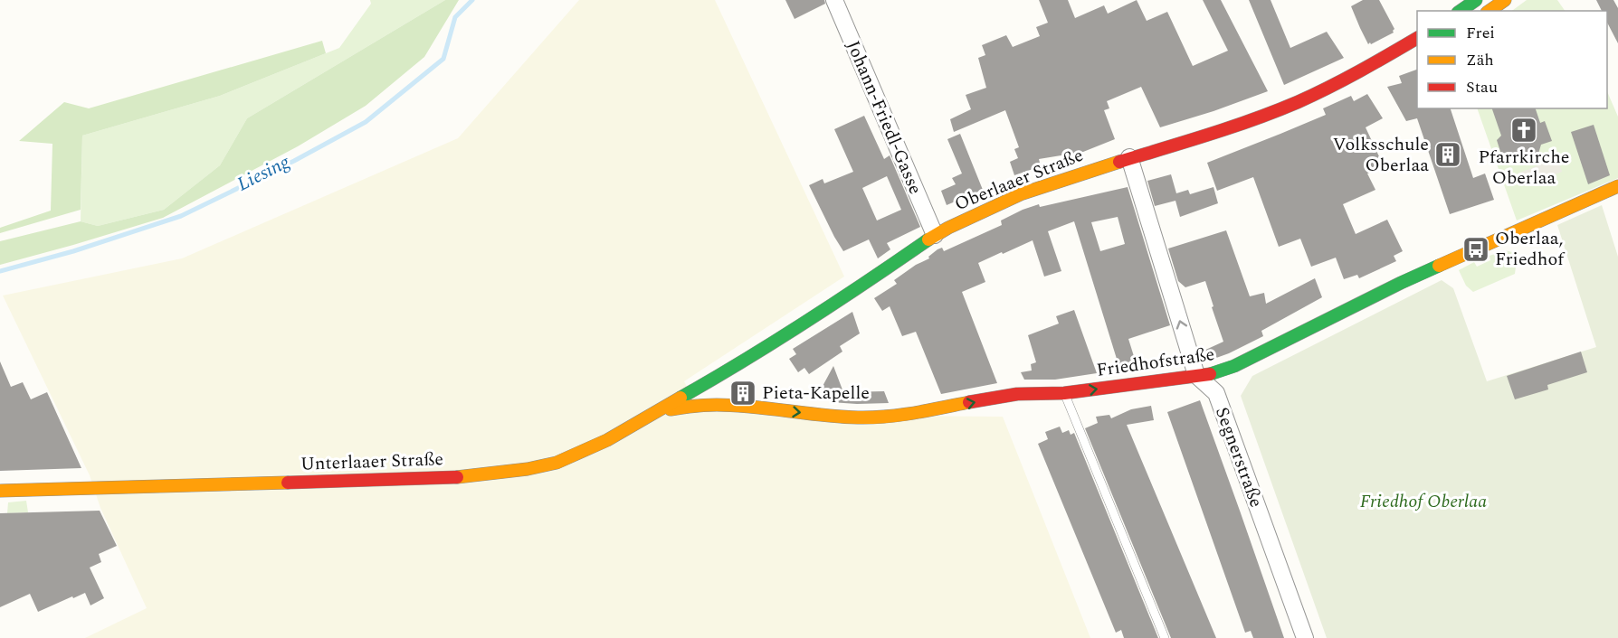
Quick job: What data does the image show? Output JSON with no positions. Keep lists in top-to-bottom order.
{
  "streets": {
    "main road": ["Oberlaaer Straße", "Friedhofstraße", "Unterlaaer Straße"],
    "street": ["Johann-Friedl-Gasse", "Segnerstraße"]
  },
  "crossings": [
    ["Johann-Friedl-Gasse", "Oberlaaer Straße"],
    ["Oberlaaer Straße", "Unterlaaer Straße"],
    ["Friedhofstraße", "Segnerstraße"],
    ["Friedhofstraße", "Unterlaaer Straße"]
  ],
  "one_way": ["Friedhofstraße"],
  "water": ["Liesing"],
  "parks": ["Friedhof Oberlaa"],
  "places": {
    "church": ["Pfarrkirche Oberlaa"],
    "building": ["Volksschule Oberlaa", "Pieta-Kapelle"],
    "bus stop": ["Oberlaa, Friedhof"]
  },
  "legend": ["Frei", "Zäh", "Stau"]
}
